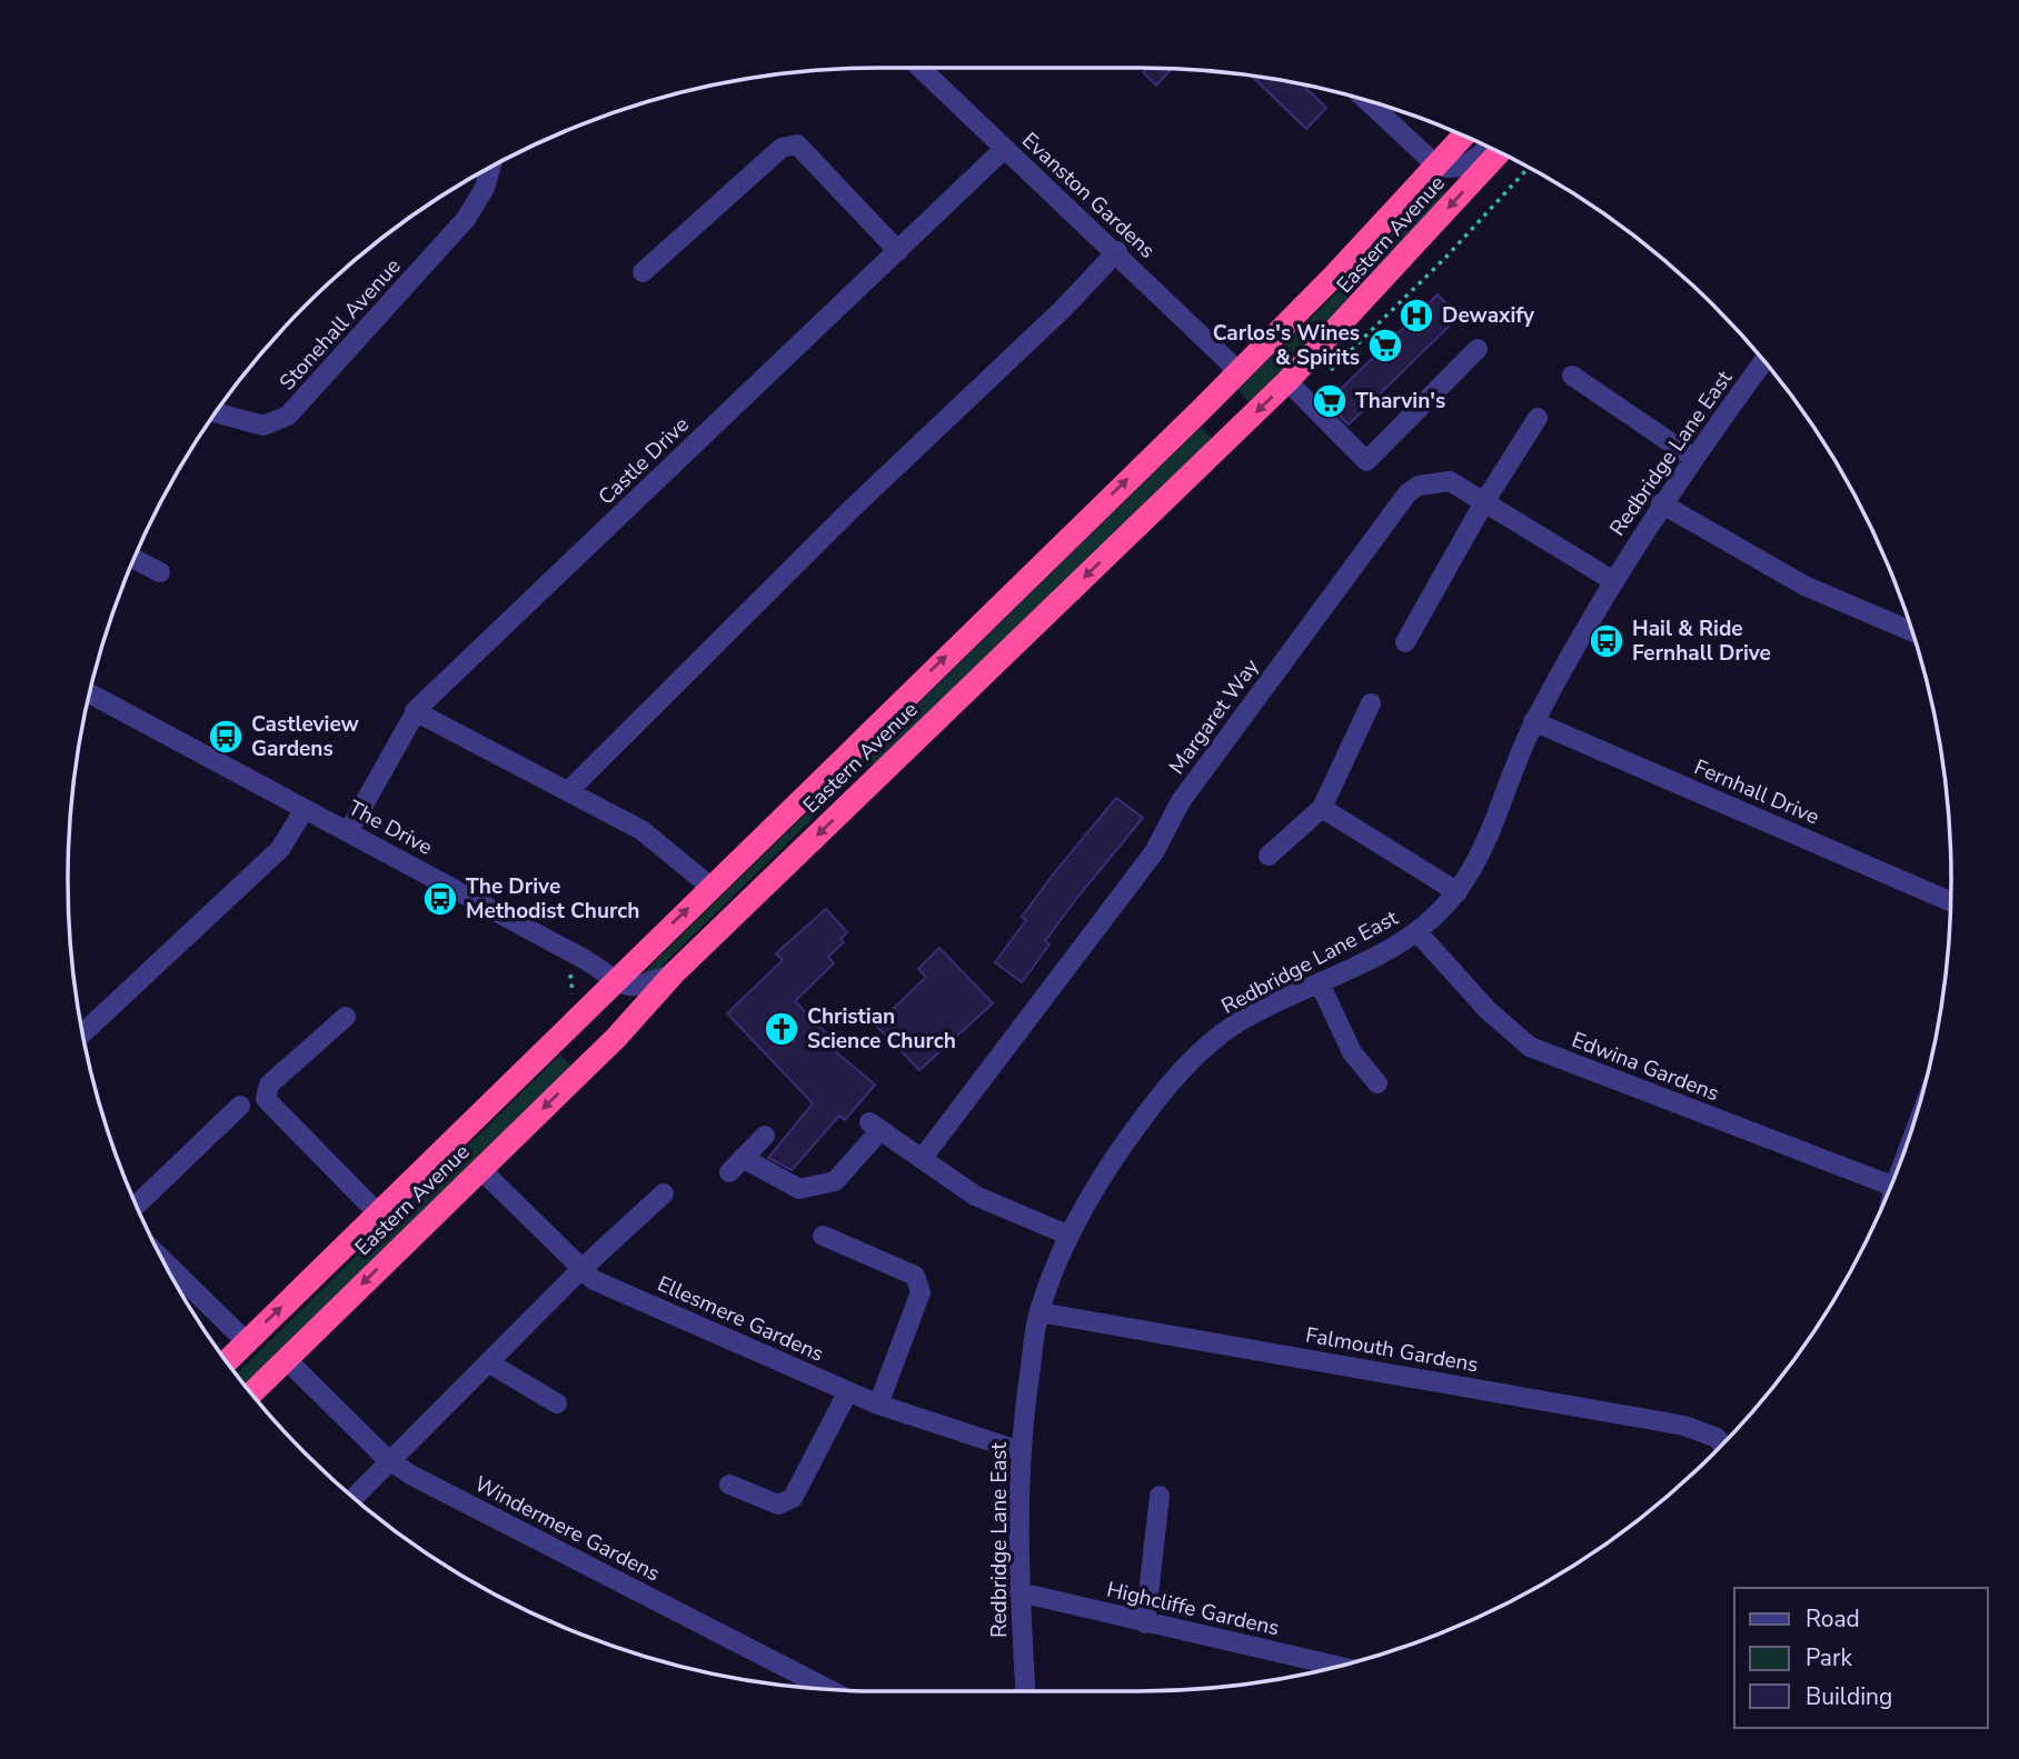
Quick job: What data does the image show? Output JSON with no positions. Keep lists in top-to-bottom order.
{
  "streets": {
    "highway": ["Eastern Avenue"],
    "street": [
      "Evanston Gardens",
      "Stonehall Avenue",
      "Redbridge Lane East",
      "Castle Drive",
      "Margaret Way",
      "Fernhall Drive",
      "The Drive",
      "Edwina Gardens",
      "Ellesmere Gardens",
      "Falmouth Gardens",
      "Windermere Gardens",
      "Highcliffe Gardens"
    ]
  },
  "crossings": [
    ["Evanston Gardens", "Eastern Avenue"],
    ["Evanston Gardens", "Castle Drive"],
    ["Eastern Avenue", "The Drive"],
    ["Eastern Avenue", "Ellesmere Gardens"],
    ["Eastern Avenue", "Windermere Gardens"],
    ["Redbridge Lane East", "Margaret Way"],
    ["Redbridge Lane East", "Fernhall Drive"],
    ["Redbridge Lane East", "Edwina Gardens"],
    ["Redbridge Lane East", "Ellesmere Gardens"],
    ["Redbridge Lane East", "Falmouth Gardens"],
    ["Redbridge Lane East", "Highcliffe Gardens"],
    ["Castle Drive", "The Drive"]
  ],
  "places": {
    "hospital": ["Dewaxify"],
    "supermarket": ["Carlos's Wines & Spirits", "Tharvin's"],
    "bus stop": ["Hail & Ride Fernhall Drive", "Castleview Gardens", "The Drive Methodist Church"],
    "church": ["Christian Science Church"]
  },
  "legend": ["Road", "Park", "Building"]
}
